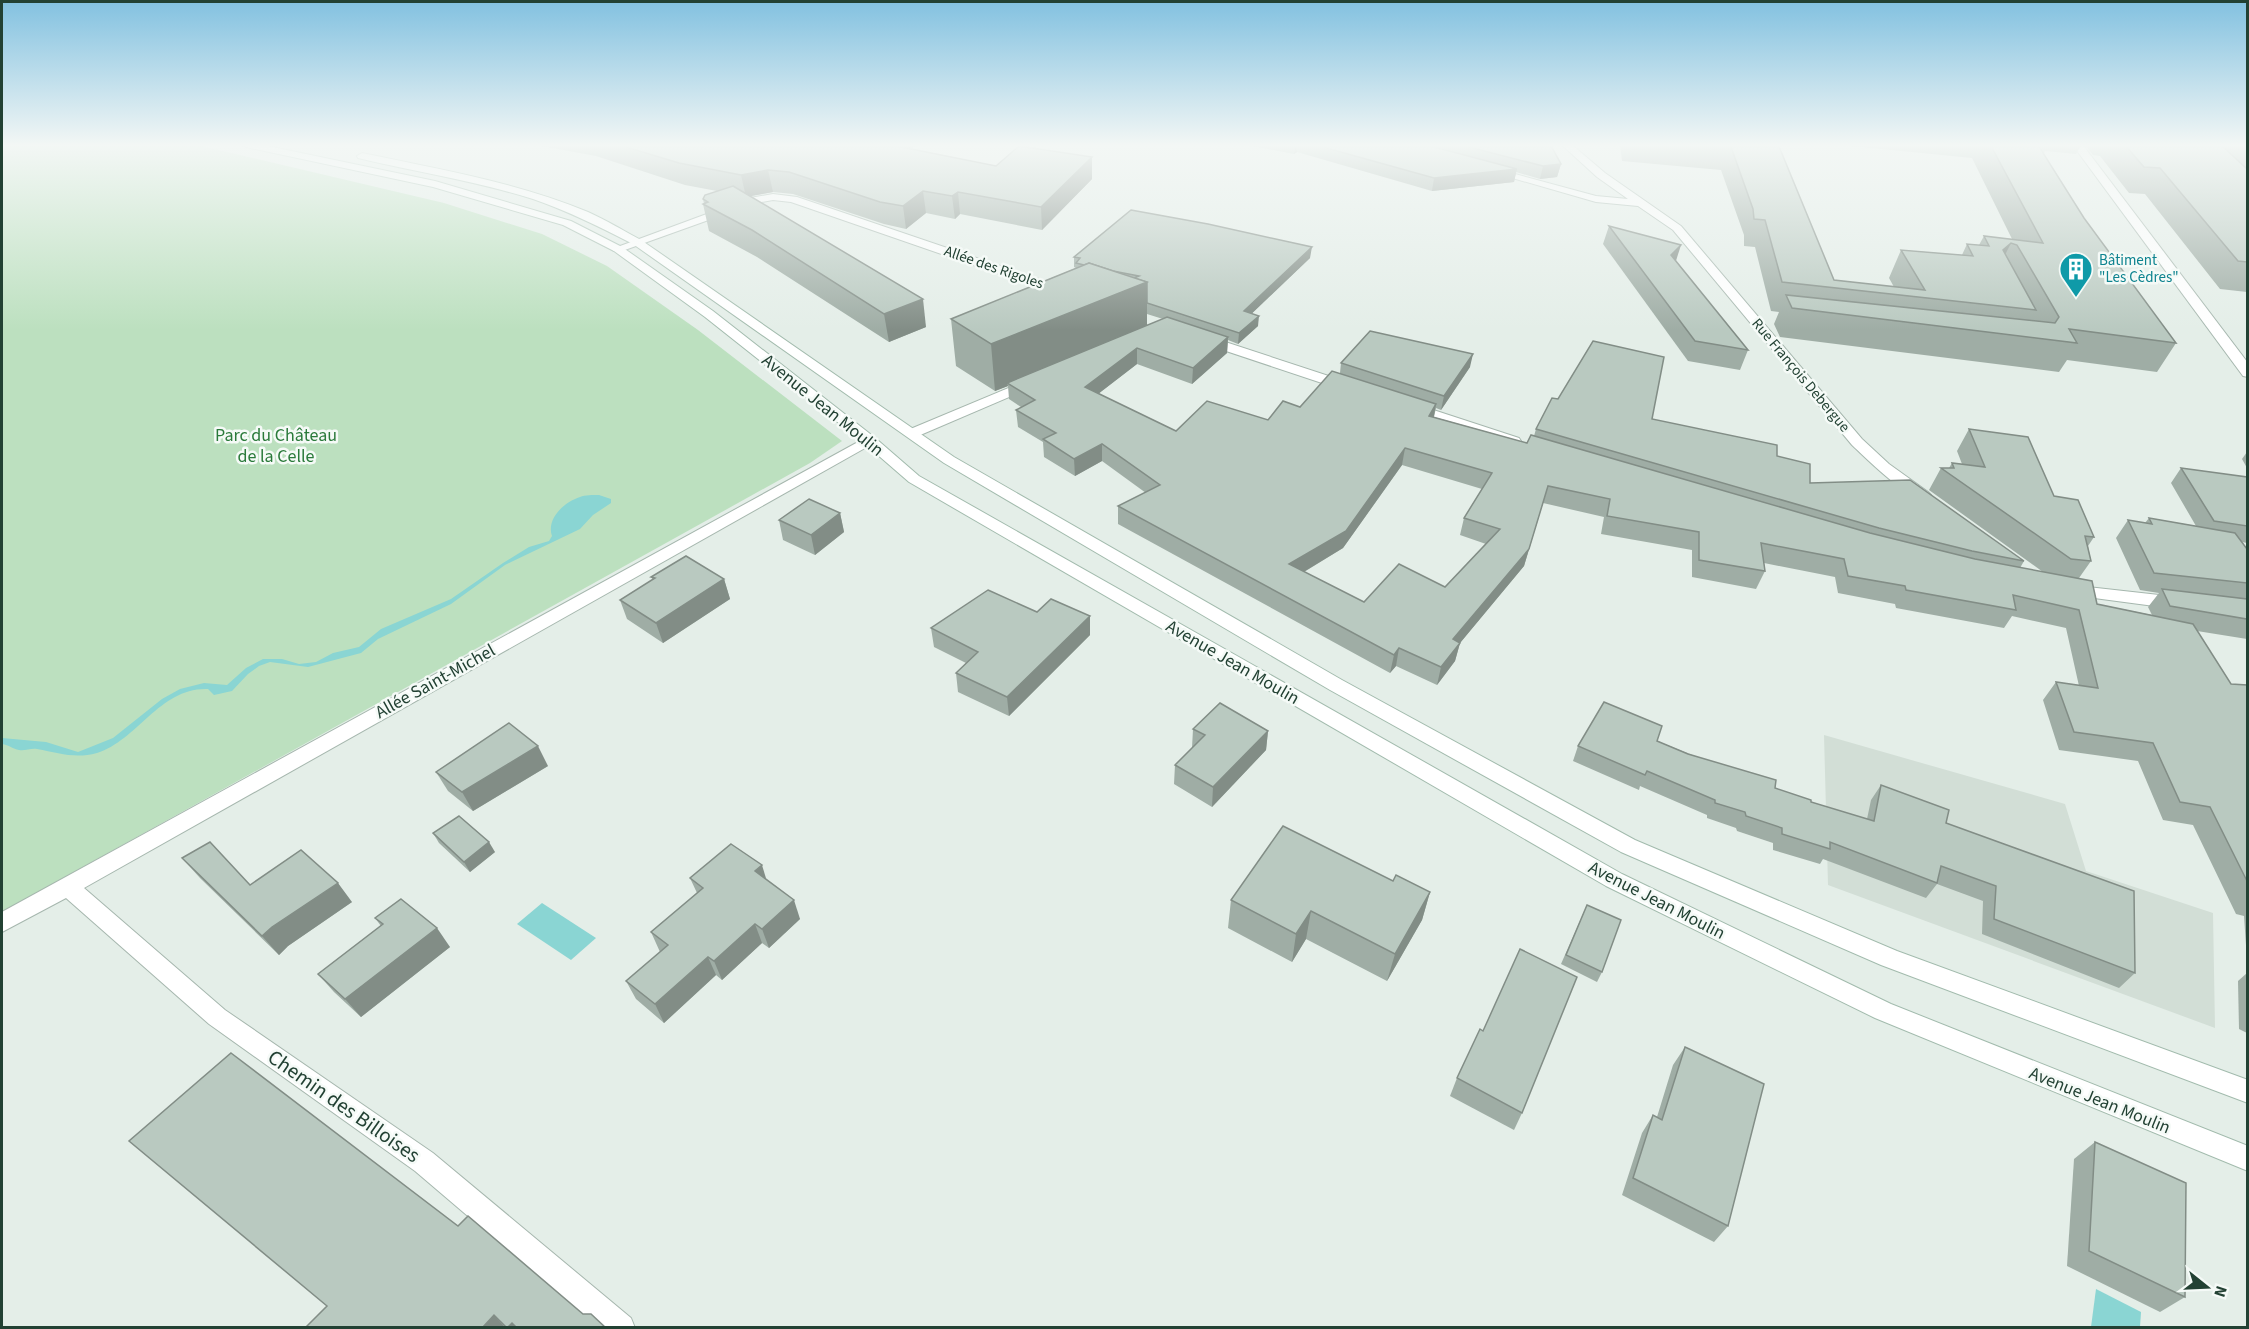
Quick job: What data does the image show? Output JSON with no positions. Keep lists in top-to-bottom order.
{
  "streets": {
    "main road": [
      "Allée des Rigoles",
      "Rue François Debergue",
      "Avenue Jean Moulin",
      "Allée Saint-Michel",
      "Chemin des Billoises"
    ]
  },
  "crossings": [
    ["Allée des Rigoles", "Avenue Jean Moulin"],
    ["Avenue Jean Moulin", "Allée Saint-Michel"],
    ["Allée Saint-Michel", "Chemin des Billoises"]
  ],
  "parks": ["Parc du Château de la Celle"],
  "places": {
    "building": ["Bâtiment \"Les Cèdres\""]
  },
  "north": "right"
}
